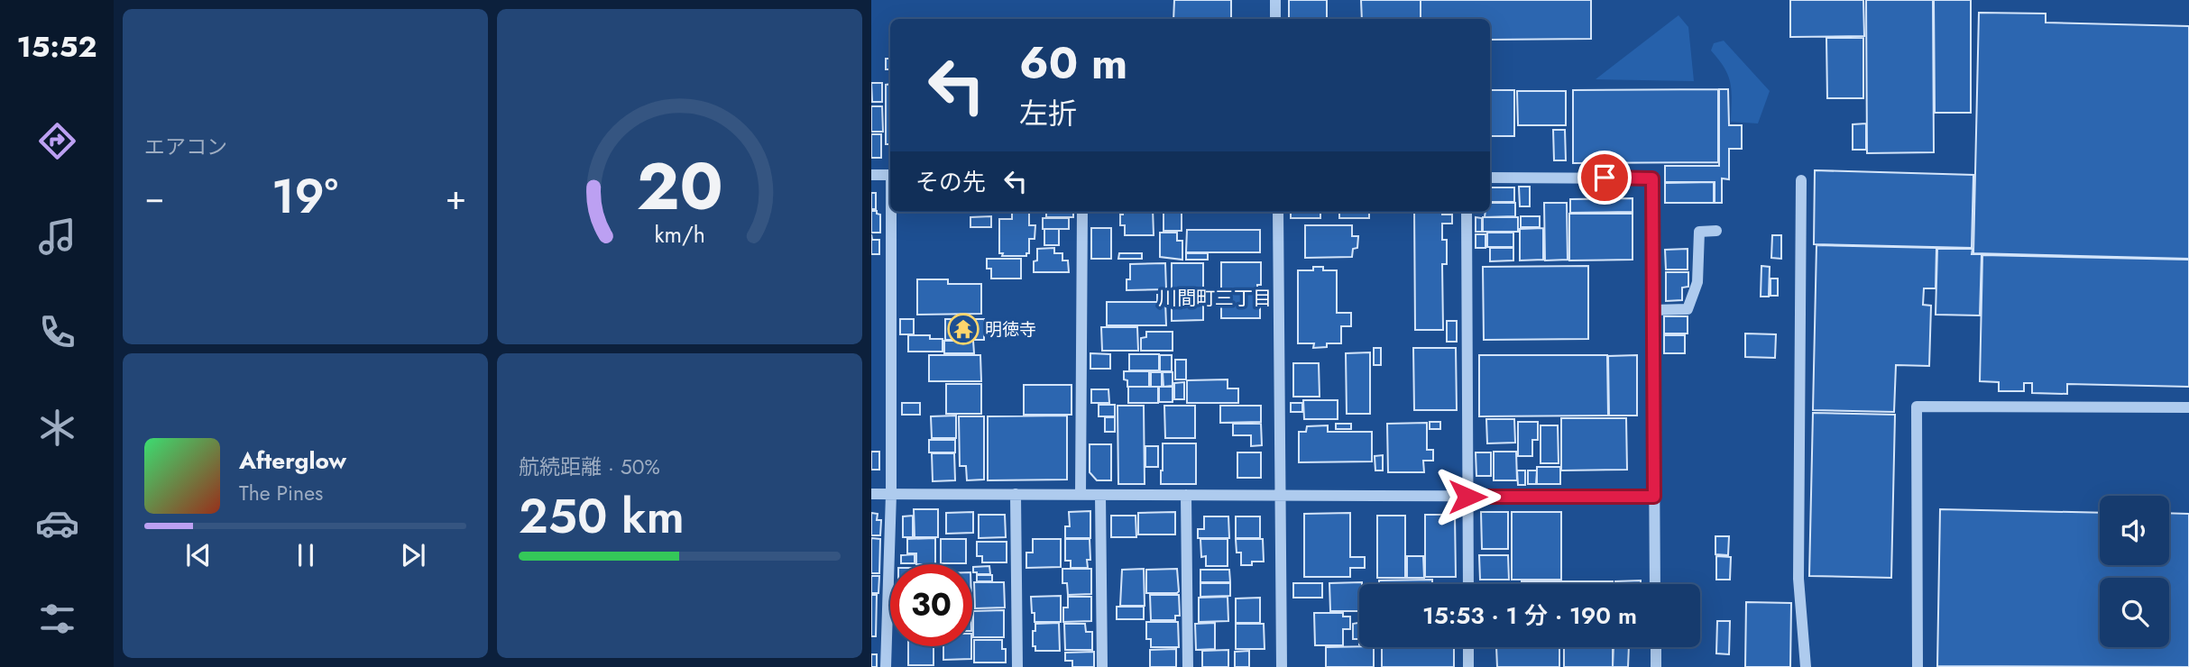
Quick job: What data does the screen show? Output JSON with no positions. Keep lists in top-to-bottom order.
{
  "districts": ["川間町三丁目"],
  "places": {
    "temple": ["明徳寺"]
  },
  "page": {
    "tabs": "15:52",
    "tile": [
      "エアコン",
      ["航続距離 · 50%", "250 km"]
    ],
    "turn": ["60 m", "左折"],
    "then": "その先",
    "heat": ["−", "19°", "+"],
    "song": ["Afterglow", "The Pines"],
    "limit": "30",
    "trip": "15:53 · 1 分 · 190 m",
    "gauge": ["20", "km/h"]
  }
}
